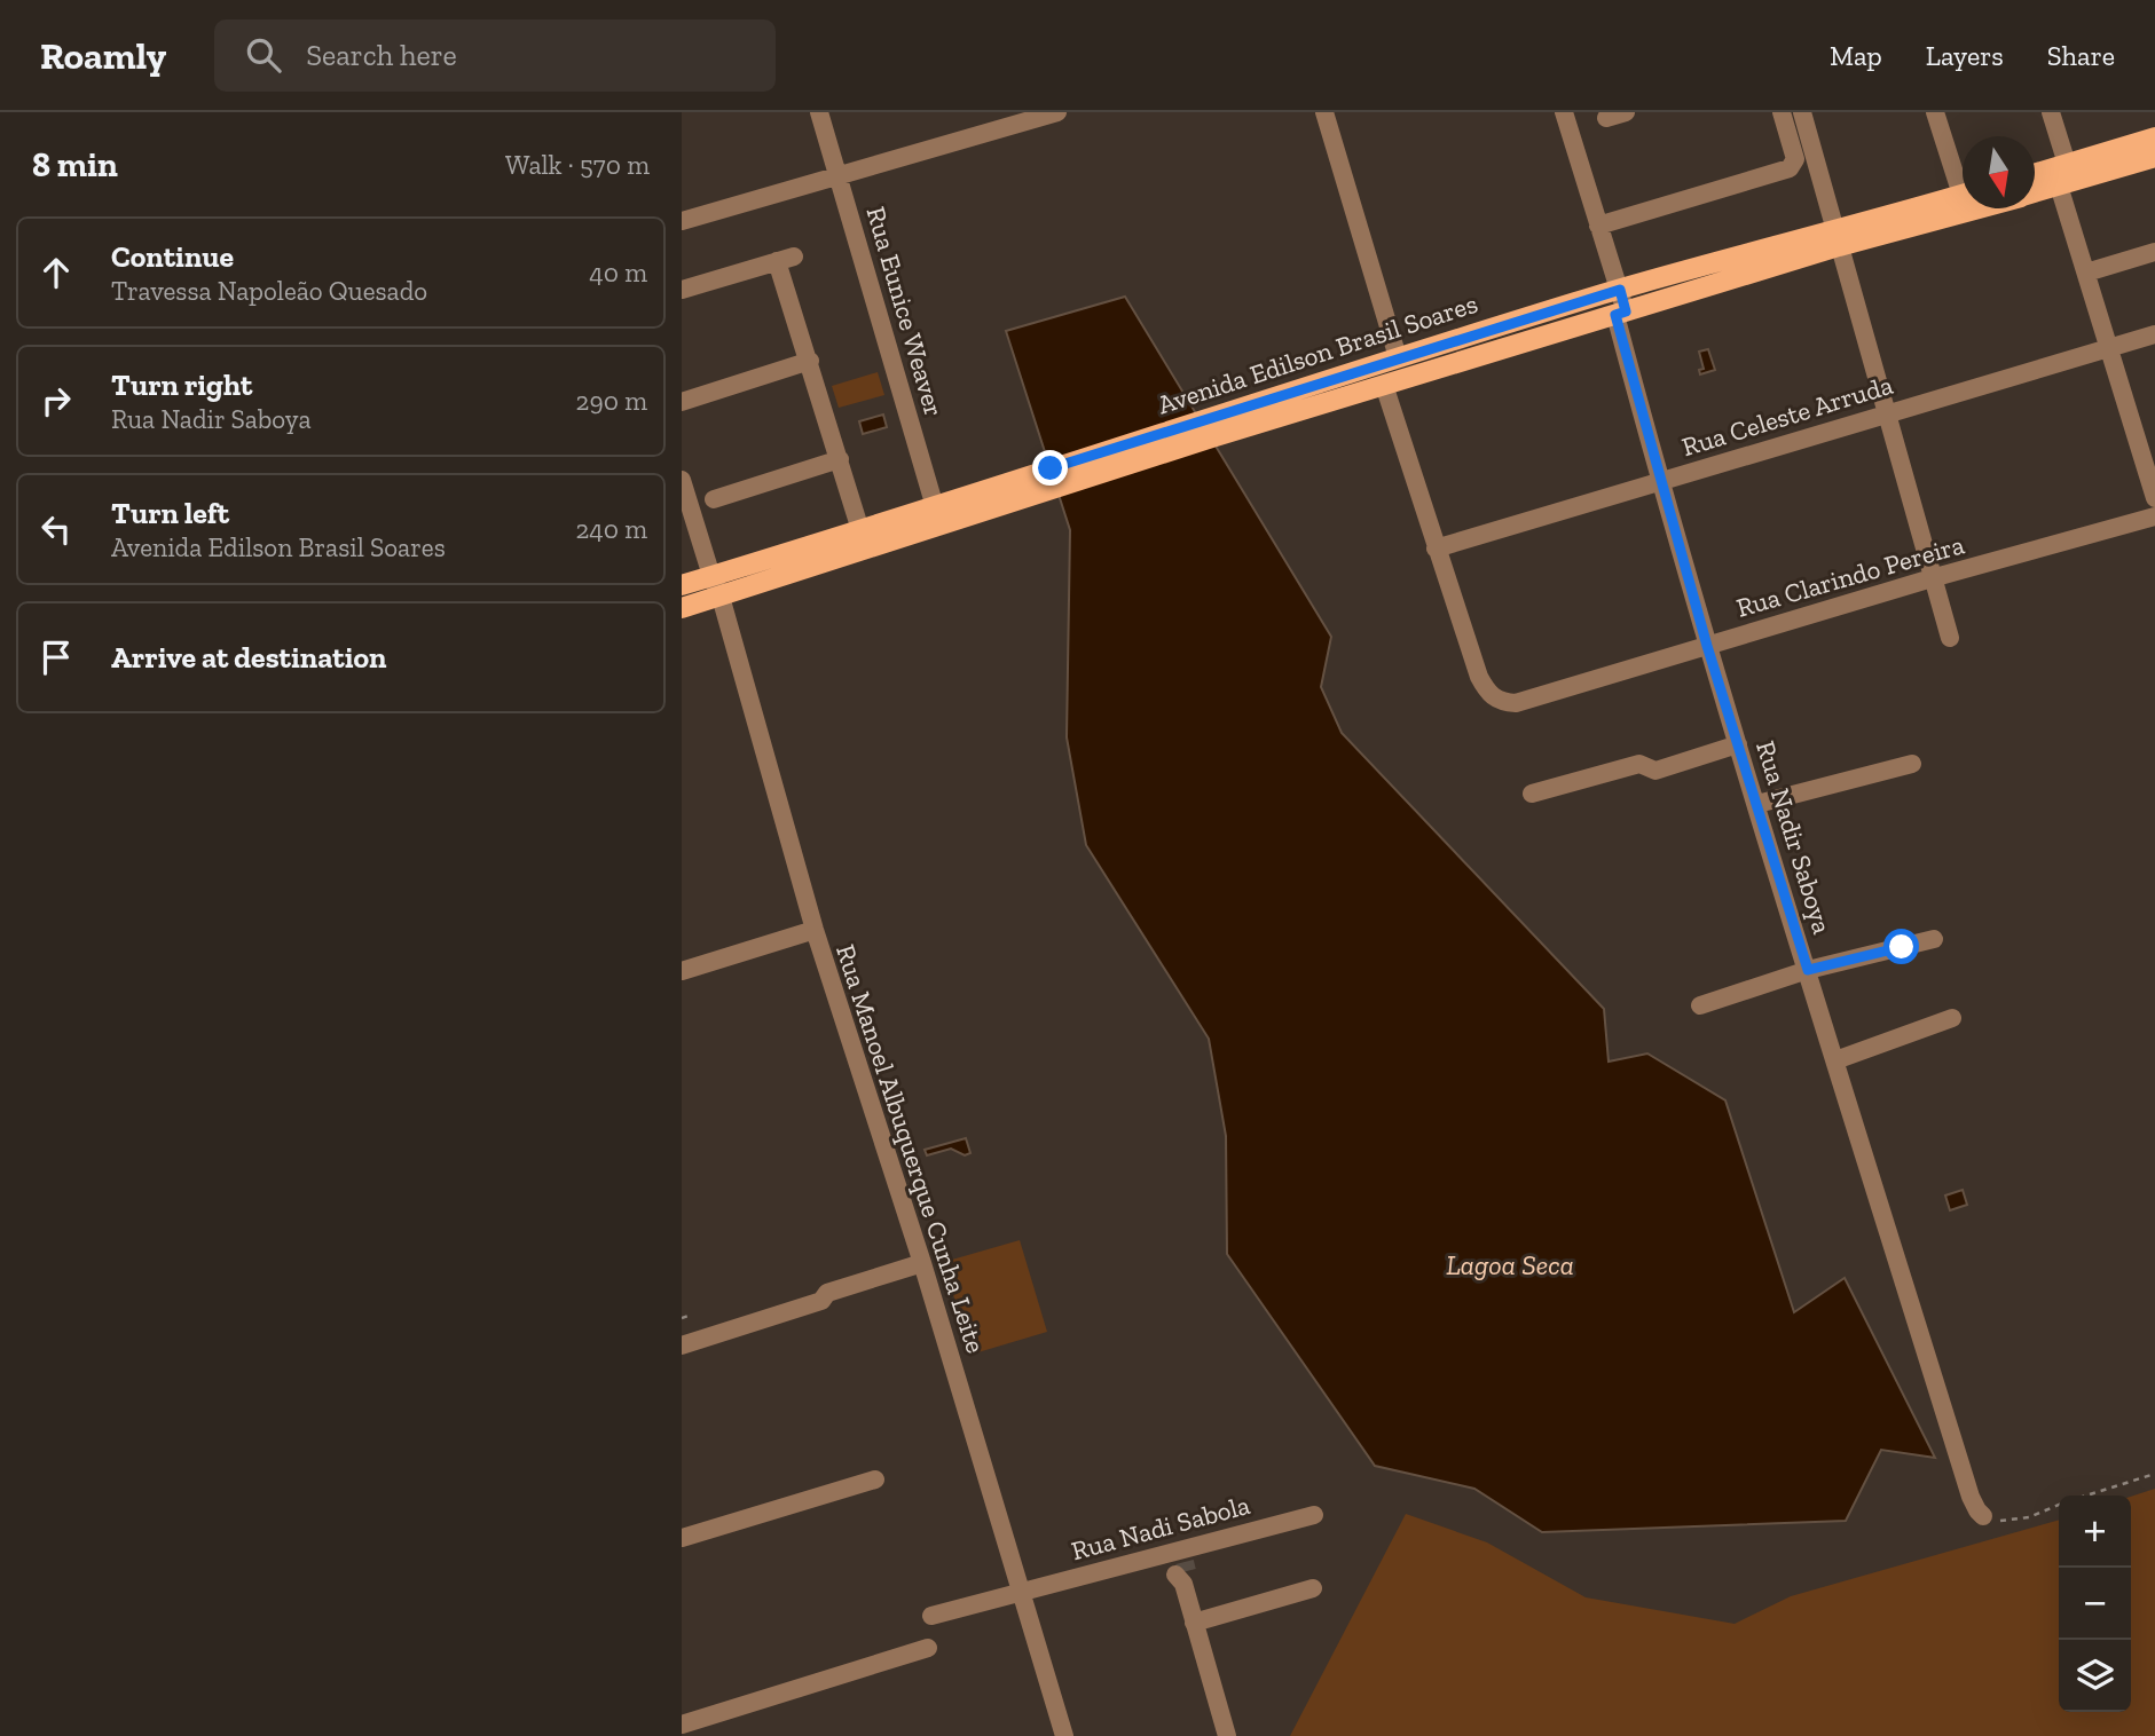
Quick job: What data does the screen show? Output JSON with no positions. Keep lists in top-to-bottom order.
{
  "streets": {
    "main road": ["Avenida Edilson Brasil Soares"],
    "street": [
      "Rua Eunice Weaver",
      "Rua Celeste Arruda",
      "Rua Clarindo Pereira",
      "Rua Nadir Saboya",
      "Rua Manoel Albuquerque Cunha Leite",
      "Rua Nadi Sabola"
    ]
  },
  "crossings": [
    ["Rua Eunice Weaver", "Avenida Edilson Brasil Soares"],
    ["Avenida Edilson Brasil Soares", "Rua Nadir Saboya"],
    ["Avenida Edilson Brasil Soares", "Rua Manoel Albuquerque Cunha Leite"],
    ["Rua Celeste Arruda", "Rua Clarindo Pereira"],
    ["Rua Celeste Arruda", "Rua Nadir Saboya"],
    ["Rua Clarindo Pereira", "Rua Nadir Saboya"],
    ["Rua Manoel Albuquerque Cunha Leite", "Rua Nadi Sabola"]
  ],
  "water": ["Lagoa Seca"],
  "north": "bottom",
  "page": {
    "header": "Roamly",
    "search": "Search here",
    "nav": ["Map", "Layers", "Share"],
    "heading": ["8 min", "Walk · 570 m"],
    "list": [
      ["Continue", "Travessa Napoleão Quesado", "40 m"],
      ["Turn right", "Rua Nadir Saboya", "290 m"],
      ["Turn left", "Avenida Edilson Brasil Soares", "240 m"],
      "Arrive at destination"
    ],
    "map_buttons": ["+", "−"]
  }
}
